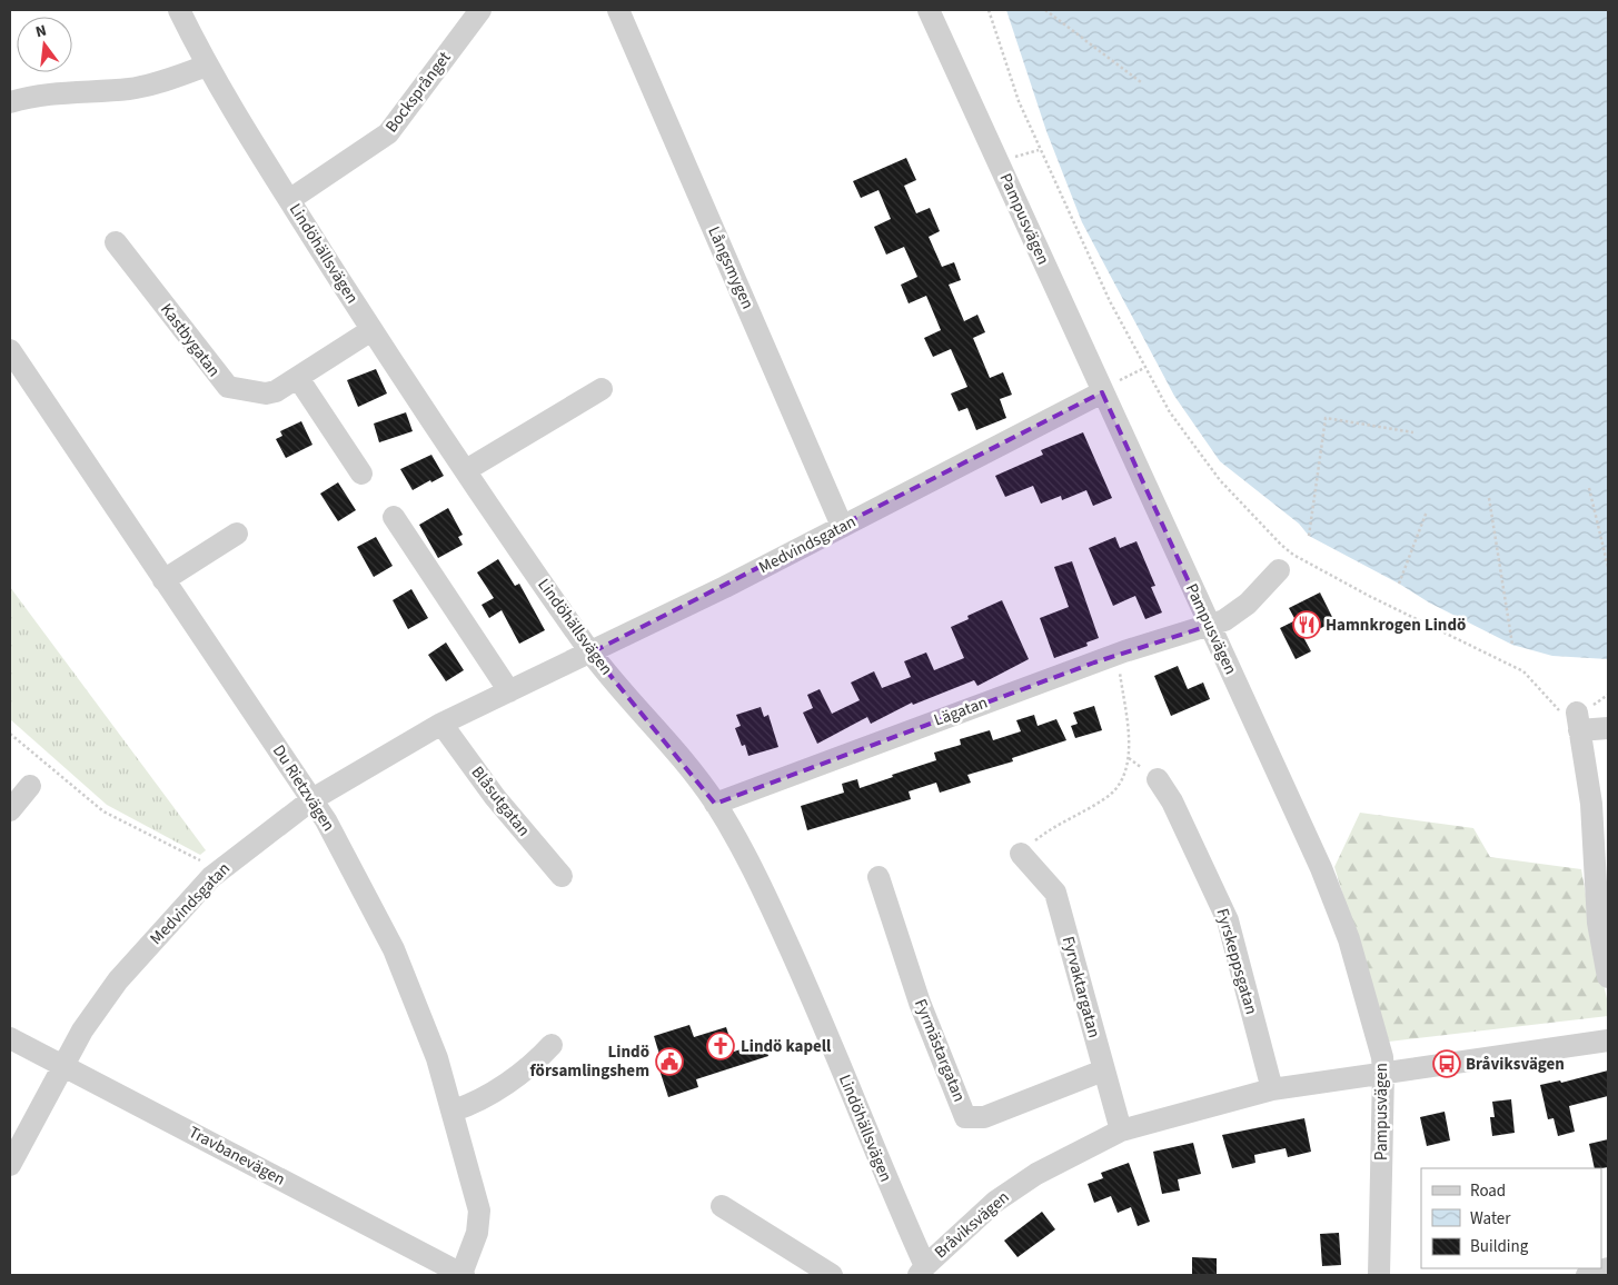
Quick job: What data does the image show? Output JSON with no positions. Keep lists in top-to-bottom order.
{
  "streets": {
    "street": [
      "Bocksprånget",
      "Pampusvägen",
      "Lindöhällsvägen",
      "Långsmygen",
      "Kastbygatan",
      "Medvindsgatan",
      "Lägatan",
      "Du Rietzvägen",
      "Blåsutgatan",
      "Fyrskeppsgatan",
      "Fyrvaktargatan",
      "Fyrmästargatan",
      "Travbanevägen",
      "Bråviksvägen"
    ]
  },
  "crossings": [
    ["Bocksprånget", "Lindöhällsvägen"],
    ["Pampusvägen", "Medvindsgatan"],
    ["Pampusvägen", "Lägatan"],
    ["Pampusvägen", "Bråviksvägen"],
    ["Lindöhällsvägen", "Kastbygatan"],
    ["Lindöhällsvägen", "Medvindsgatan"],
    ["Lindöhällsvägen", "Lägatan"],
    ["Lindöhällsvägen", "Bråviksvägen"],
    ["Långsmygen", "Medvindsgatan"],
    ["Medvindsgatan", "Du Rietzvägen"],
    ["Medvindsgatan", "Blåsutgatan"],
    ["Medvindsgatan", "Travbanevägen"],
    ["Du Rietzvägen", "Travbanevägen"],
    ["Fyrskeppsgatan", "Bråviksvägen"],
    ["Fyrvaktargatan", "Fyrmästargatan"],
    ["Fyrvaktargatan", "Bråviksvägen"]
  ],
  "places": {
    "restaurant": ["Hamnkrogen Lindö"],
    "church": ["Lindö kapell"],
    "public building": ["Lindö församlingshem"],
    "bus stop": ["Bråviksvägen"]
  },
  "legend": ["Road", "Water", "Building"],
  "north": "top"
}
